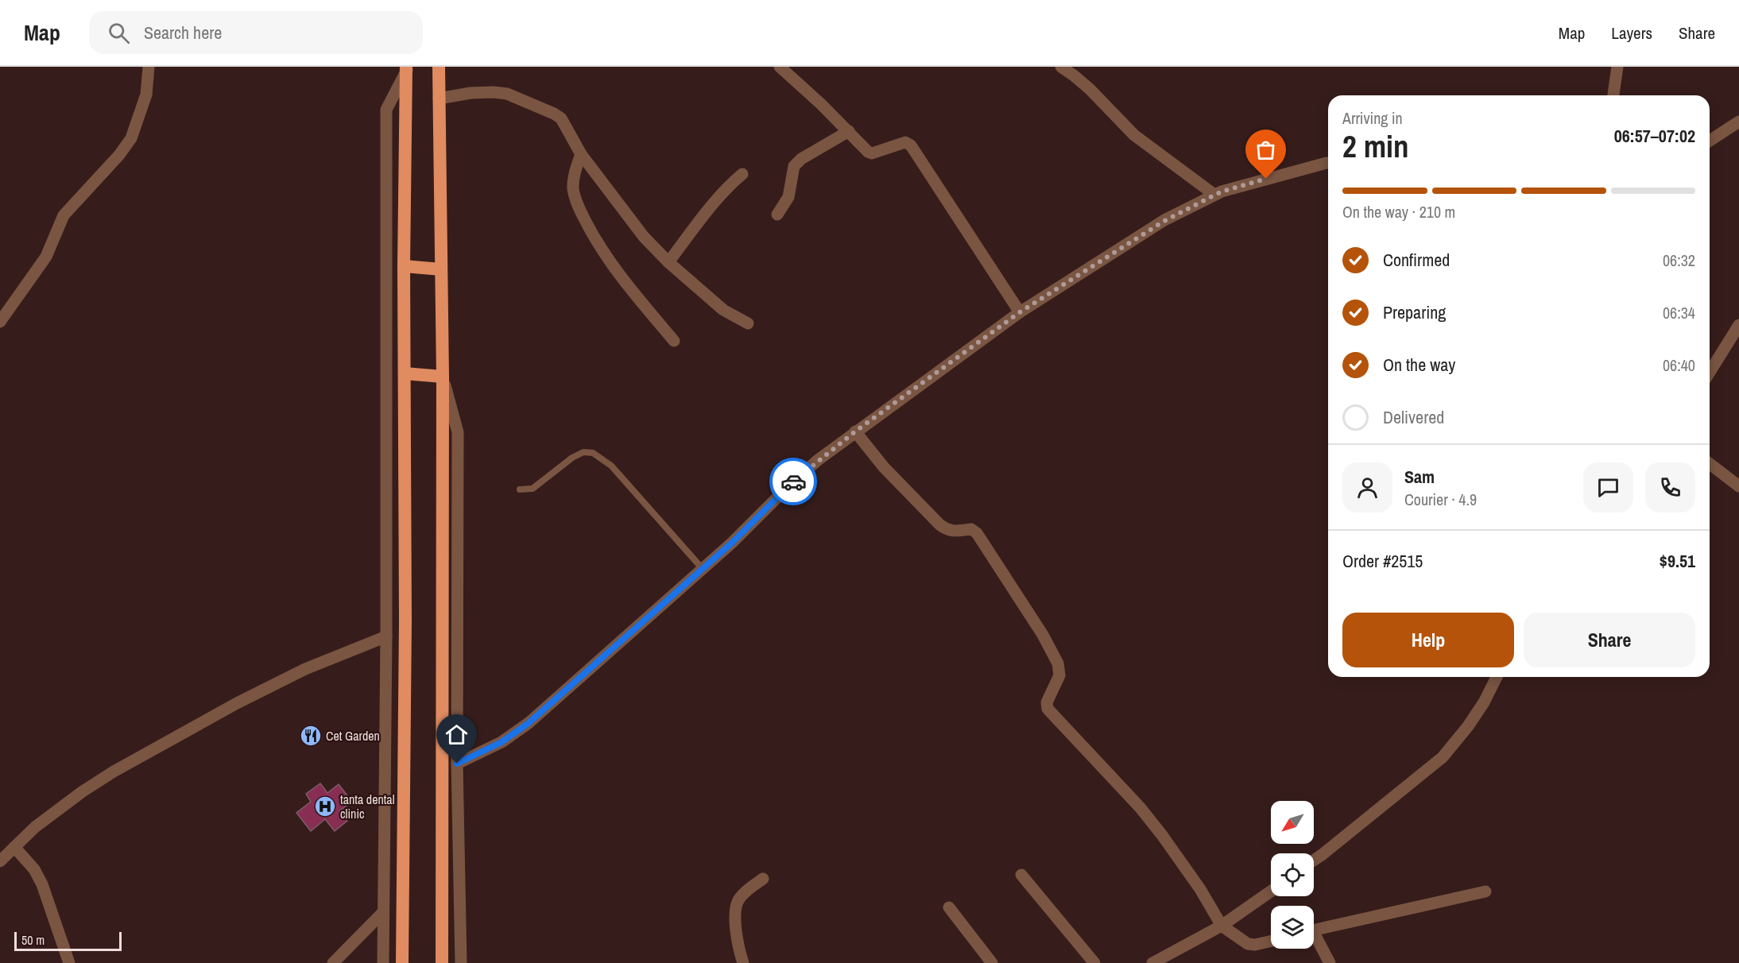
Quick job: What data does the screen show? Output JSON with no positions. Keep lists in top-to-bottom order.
{
  "places": {
    "restaurant": ["Cet Garden"],
    "hospital": ["tanta dental clinic"]
  },
  "scale_bar": "50 m",
  "north": "bottom left",
  "page": {
    "header": "Map",
    "search": "Search here",
    "nav": ["Map", "Layers", "Share"],
    "heading": ["2 min", "Arriving in", "06:57–07:02"],
    "panel": [
      "Sam",
      "Courier · 4.9",
      "Order #2515",
      "$9.51"
    ],
    "bar": "On the way · 210 m",
    "list": [
      ["Confirmed", "06:32"],
      ["Preparing", "06:34"],
      ["On the way", "06:40"],
      "Delivered"
    ],
    "buttons": ["Help", "Share"],
    "scale": "50 m"
  }
}
